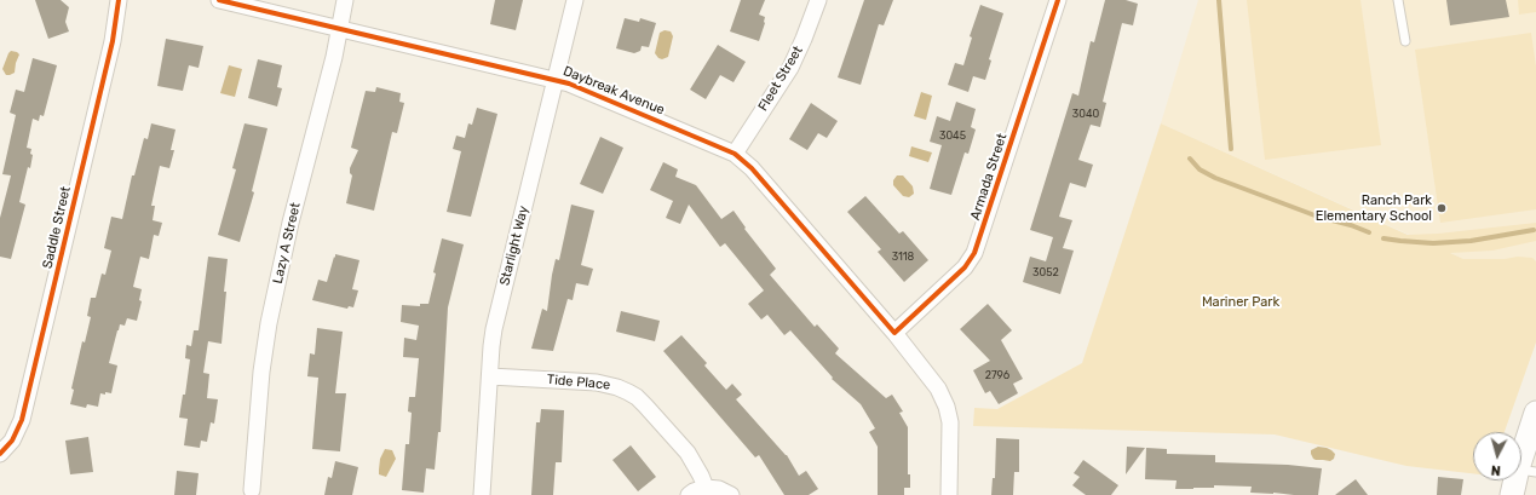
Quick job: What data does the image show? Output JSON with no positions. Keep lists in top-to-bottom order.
{
  "streets": {
    "street": [
      "Fleet Street",
      "Daybreak Avenue",
      "Armada Street",
      "Saddle Street",
      "Lazy A Street",
      "Starlight Way",
      "Tide Place"
    ]
  },
  "crossings": [
    ["Fleet Street", "Daybreak Avenue"],
    ["Daybreak Avenue", "Armada Street"],
    ["Daybreak Avenue", "Lazy A Street"],
    ["Daybreak Avenue", "Starlight Way"],
    ["Starlight Way", "Tide Place"]
  ],
  "parks": ["Mariner Park"],
  "places": ["Ranch Park Elementary School"],
  "house_numbers": [
    "3040",
    "3045",
    "3118",
    "3052",
    "2796"
  ],
  "north": "bottom"
}
